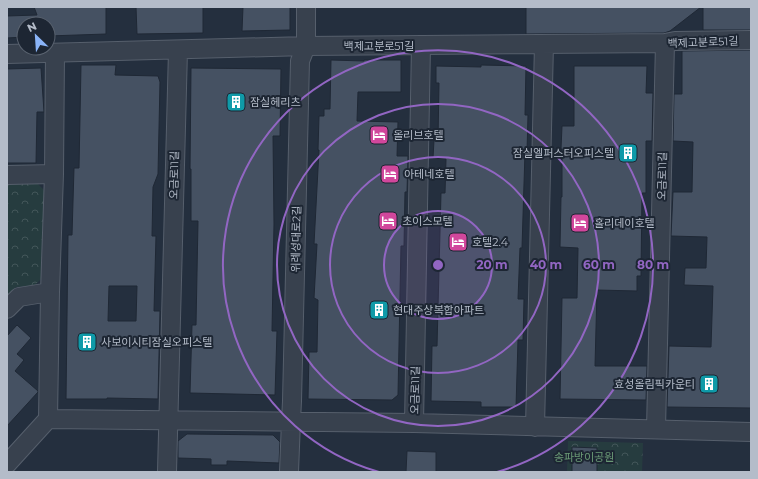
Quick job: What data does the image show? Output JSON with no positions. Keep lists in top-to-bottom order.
{
  "streets": {
    "street": ["백제고분로51길", "오금로11길", "위례성대로2길"]
  },
  "crossings": [
    ["백제고분로51길", "오금로11길"],
    ["백제고분로51길", "위례성대로2길"],
    ["오금로11길", "위례성대로2길"]
  ],
  "parks": ["송파방이공원"],
  "places": {
    "building": [
      "잠실헤리츠",
      "잠실엘퍼스터오피스텔",
      "현대주상복합아파트",
      "사보이시티잠실오피스텔",
      "효성올림픽카운티"
    ],
    "hotel": [
      "올리브호텔",
      "아테네호텔",
      "초이스모텔",
      "홀리데이호텔",
      "호텔2.4"
    ]
  },
  "north": "top left",
  "rings": [
    "20 m",
    "40 m",
    "60 m",
    "80 m"
  ]
}
